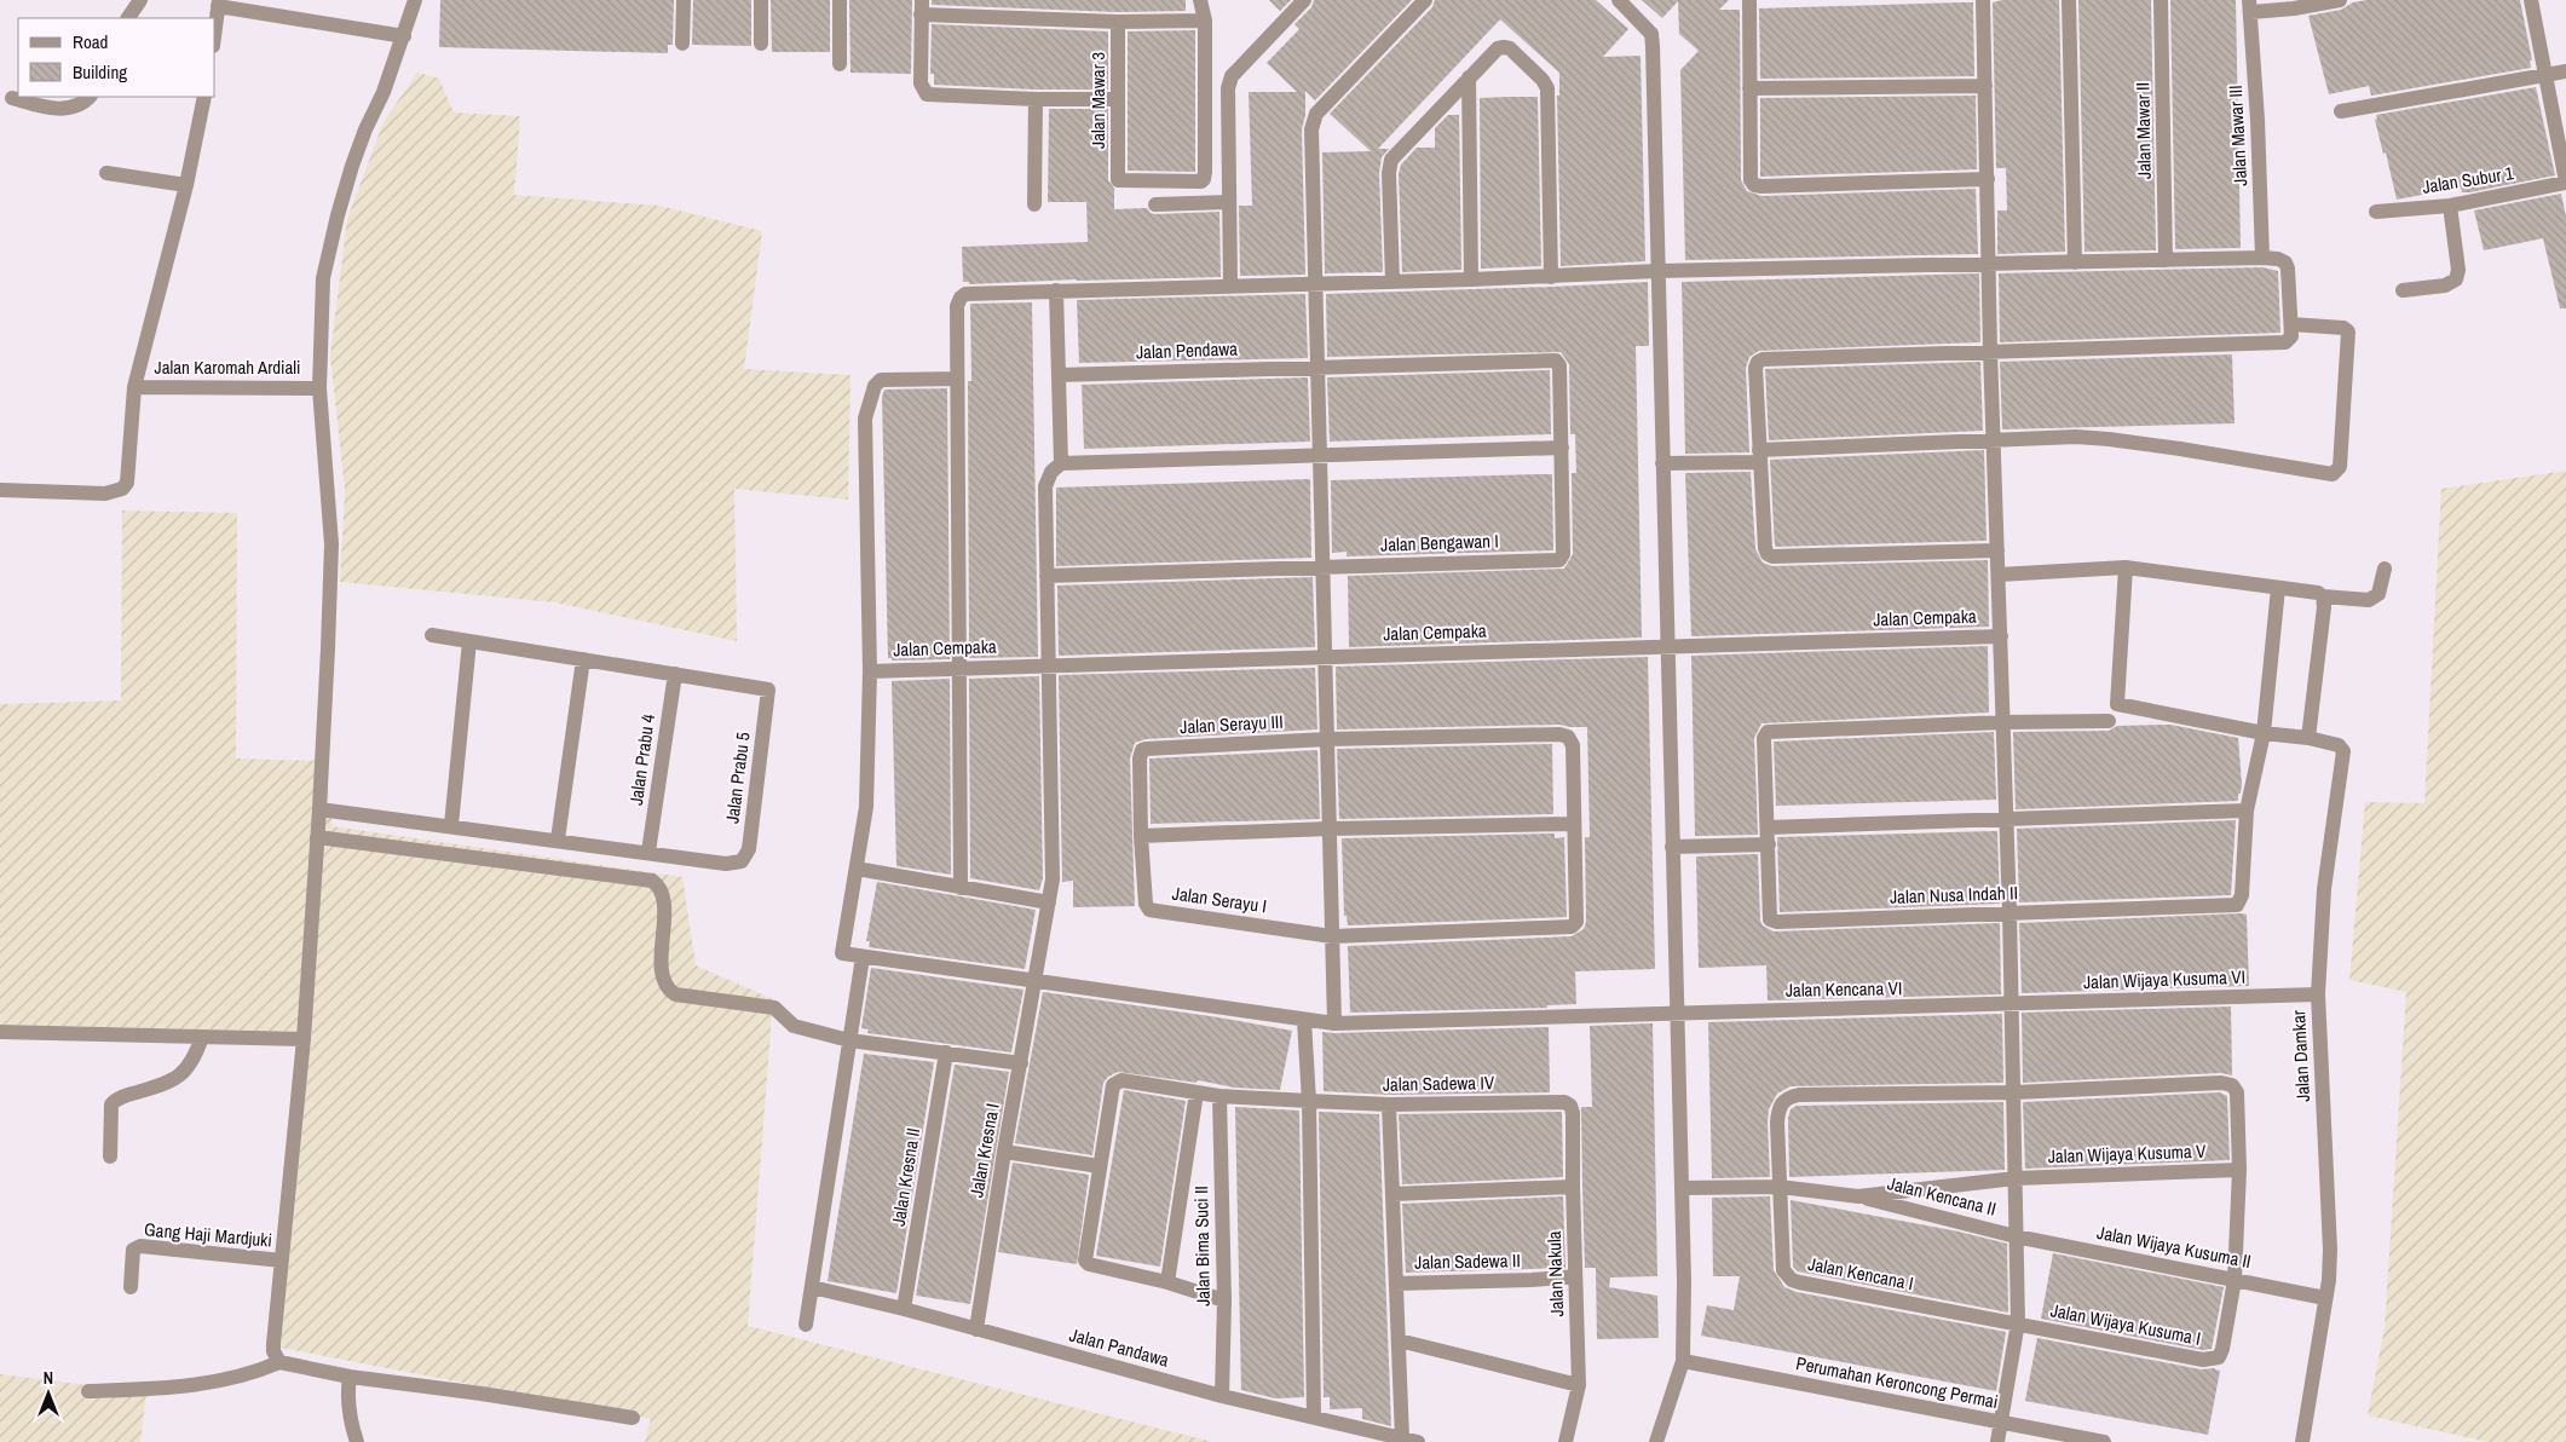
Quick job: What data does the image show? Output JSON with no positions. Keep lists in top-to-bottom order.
{
  "streets": {
    "street": [
      "Jalan Mawar 3",
      "Jalan Mawar II",
      "Jalan Mawar III",
      "Jalan Subur 1",
      "Jalan Pendawa",
      "Jalan Karomah Ardiali",
      "Jalan Bengawan I",
      "Jalan Cempaka",
      "Jalan Serayu III",
      "Jalan Prabu 4",
      "Jalan Prabu 5",
      "Jalan Nusa Indah II",
      "Jalan Serayu I",
      "Jalan Wijaya Kusuma VI",
      "Jalan Kencana VI",
      "Jalan Damkar",
      "Jalan Sadewa IV",
      "Jalan Kresna I",
      "Jalan Wijaya Kusuma V",
      "Jalan Kresna II",
      "Jalan Kencana II",
      "Gang Haji Mardjuki",
      "Jalan Bima Suci II",
      "Jalan Wijaya Kusuma II",
      "Jalan Sadewa II",
      "Jalan Nakula",
      "Jalan Kencana I",
      "Jalan Wijaya Kusuma I",
      "Jalan Pandawa",
      "Perumahan Keroncong Permai"
    ]
  },
  "crossings": [
    ["Jalan Pendawa", "Jalan Bengawan I"],
    ["Jalan Bengawan I", "Jalan Kresna I"],
    ["Jalan Cempaka", "Jalan Kresna I"],
    ["Jalan Serayu III", "Jalan Serayu I"],
    ["Jalan Prabu 4", "Jalan Prabu 5"],
    ["Jalan Wijaya Kusuma VI", "Jalan Kencana VI"],
    ["Jalan Wijaya Kusuma VI", "Jalan Damkar"],
    ["Jalan Kencana VI", "Jalan Kresna I"],
    ["Jalan Damkar", "Jalan Wijaya Kusuma II"],
    ["Jalan Sadewa IV", "Jalan Bima Suci II"],
    ["Jalan Sadewa IV", "Jalan Nakula"],
    ["Jalan Kresna I", "Jalan Pandawa"],
    ["Jalan Wijaya Kusuma V", "Jalan Kencana II"],
    ["Jalan Wijaya Kusuma V", "Jalan Wijaya Kusuma I"],
    ["Jalan Kresna II", "Jalan Pandawa"],
    ["Jalan Kencana II", "Jalan Wijaya Kusuma II"],
    ["Jalan Bima Suci II", "Jalan Pandawa"],
    ["Jalan Wijaya Kusuma II", "Jalan Wijaya Kusuma I"],
    ["Jalan Sadewa II", "Jalan Nakula"],
    ["Jalan Kencana I", "Jalan Wijaya Kusuma I"]
  ],
  "legend": ["Road", "Building"],
  "north": "top"
}
